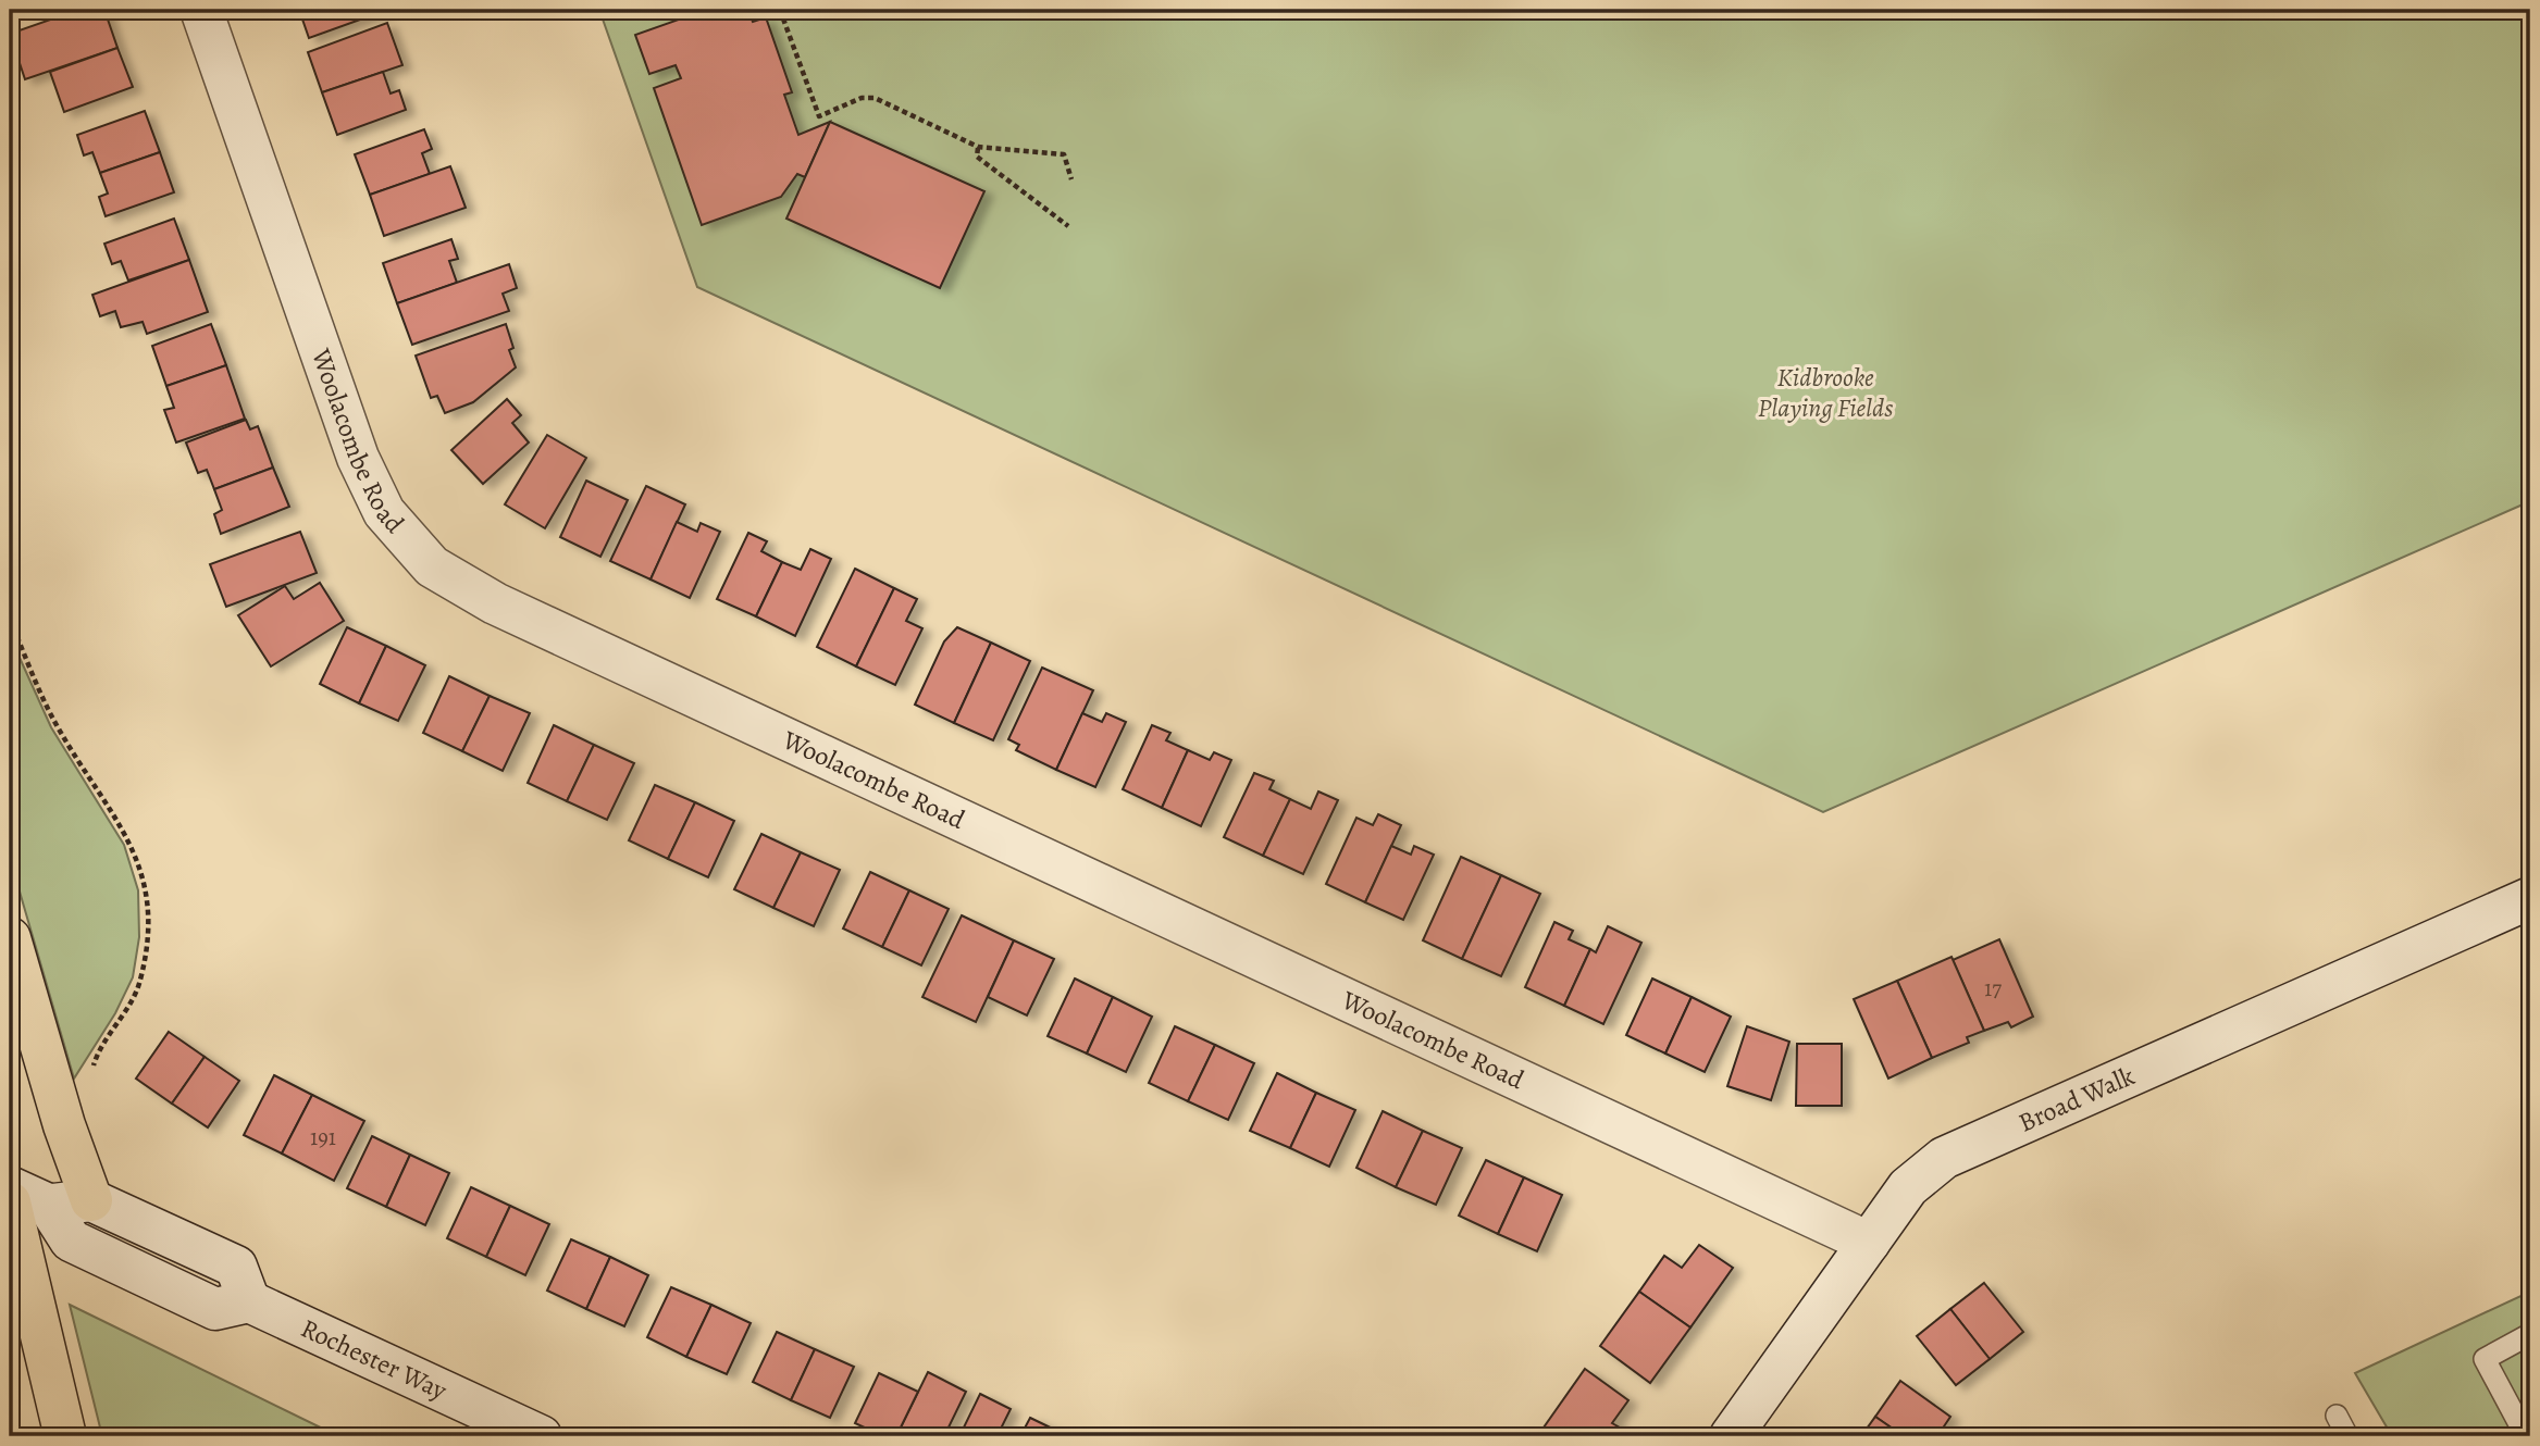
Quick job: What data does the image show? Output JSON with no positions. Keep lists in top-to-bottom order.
{
  "streets": {
    "street": ["Woolacombe Road", "Broad Walk", "Rochester Way"]
  },
  "crossings": [
    ["Woolacombe Road", "Broad Walk"]
  ],
  "parks": ["Kidbrooke Playing Fields"],
  "house_numbers": ["17", "191"]
}
